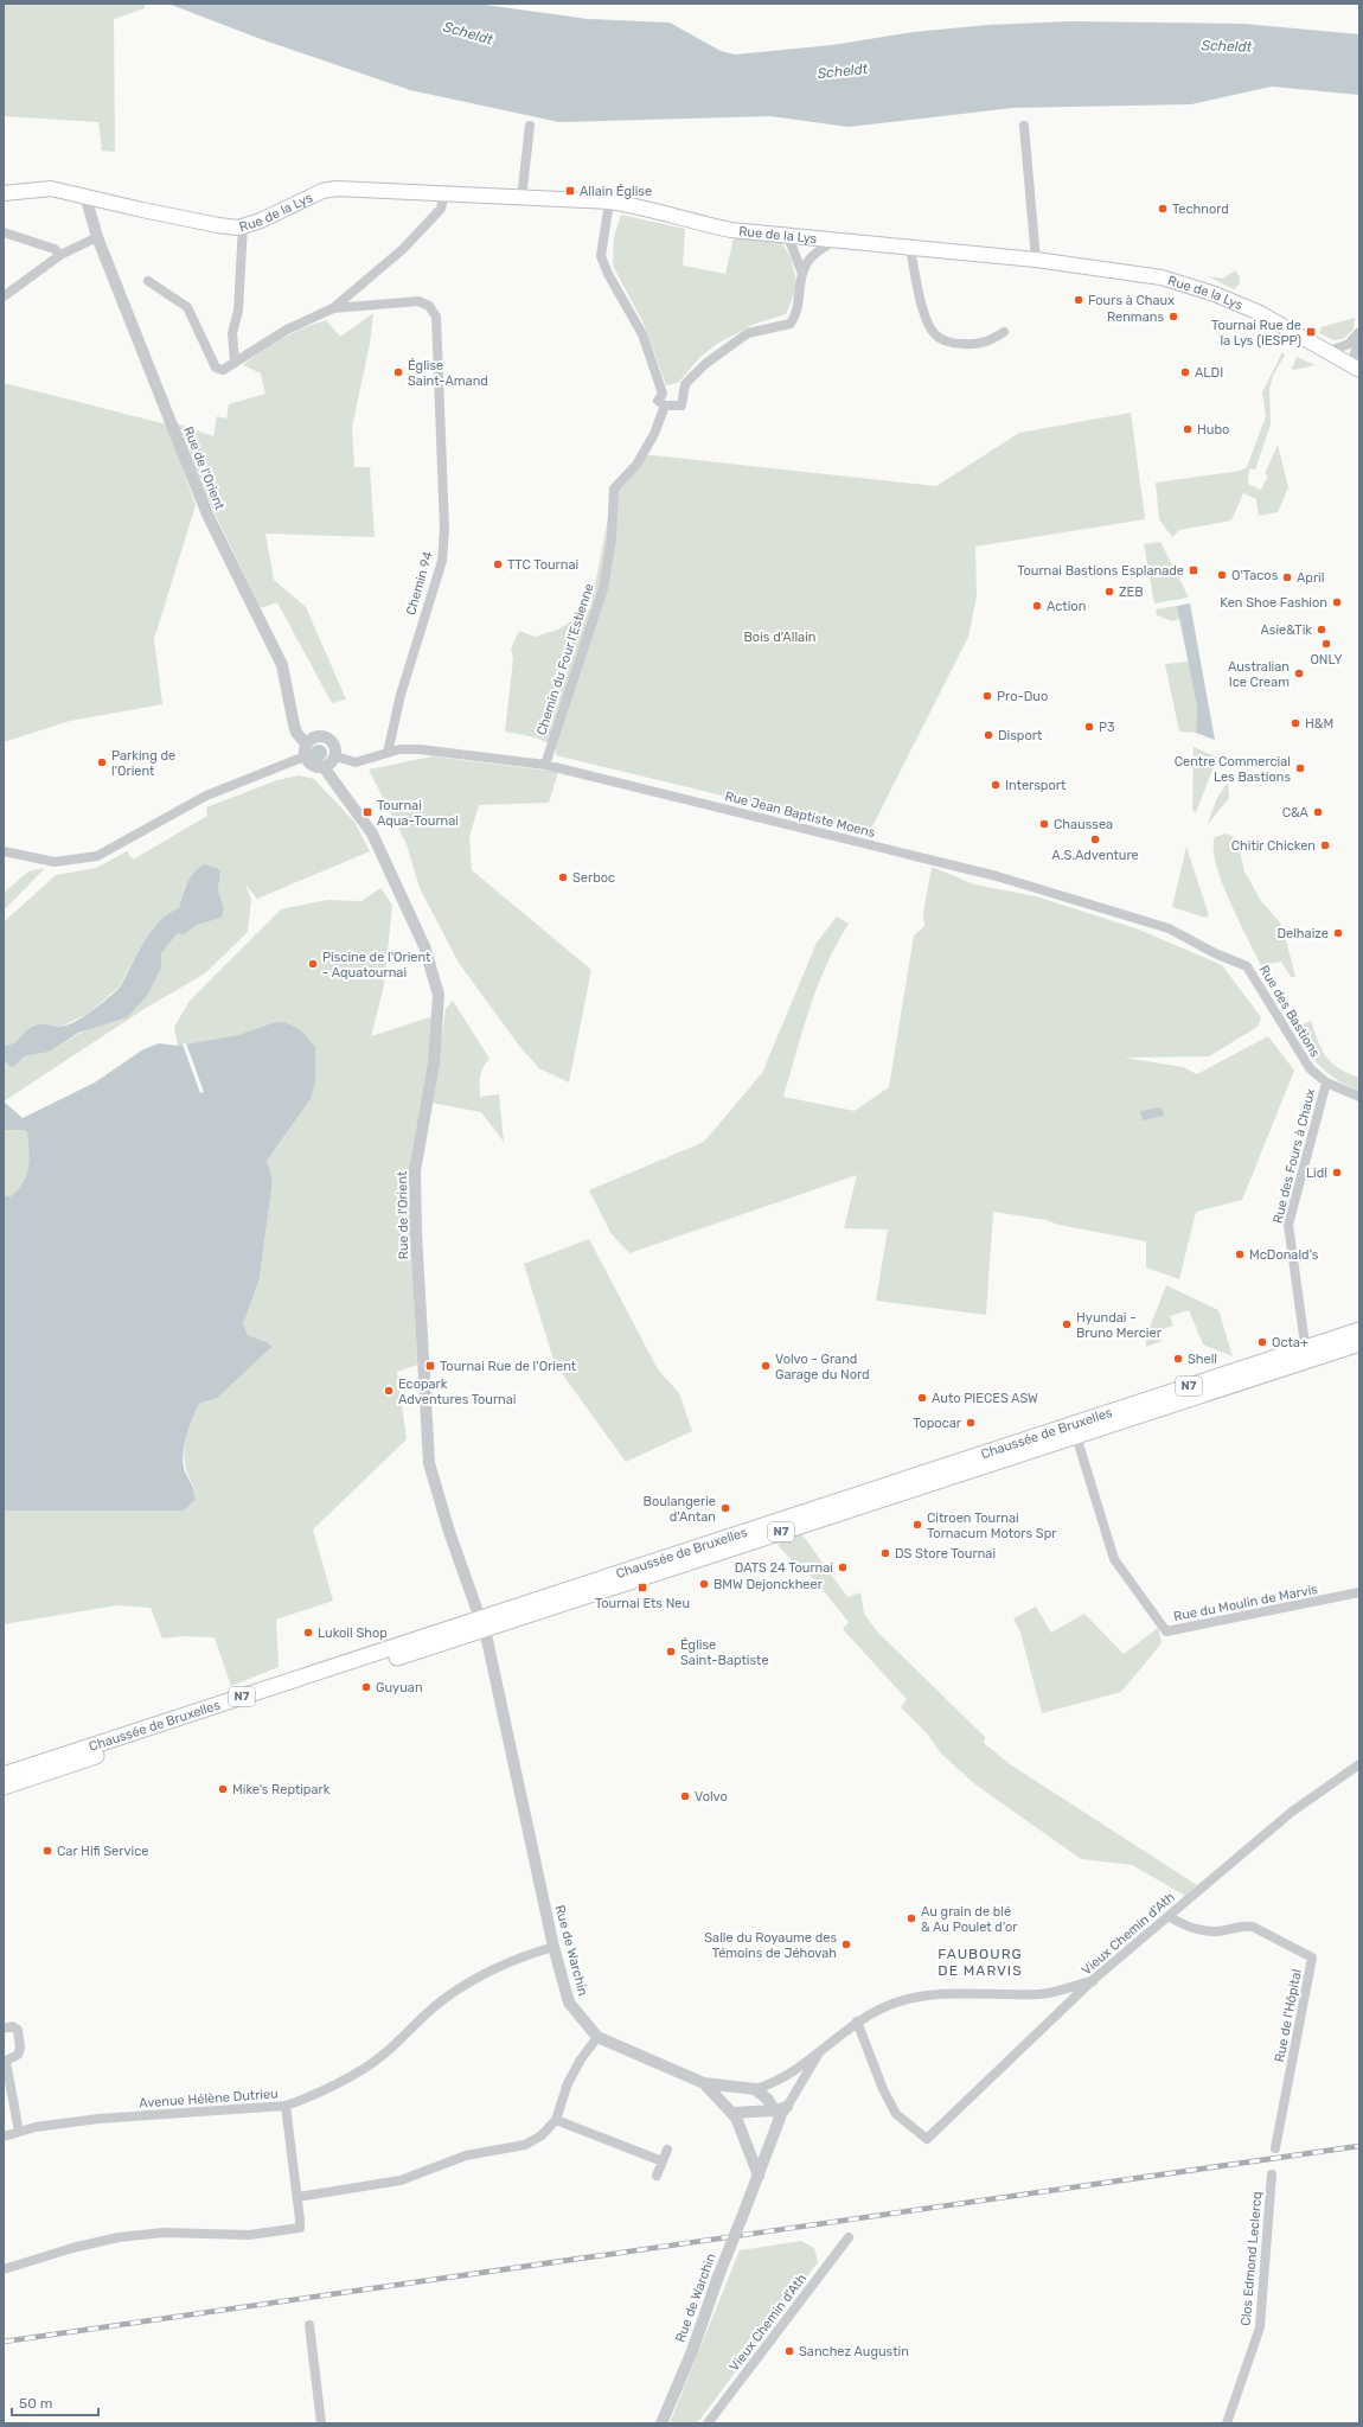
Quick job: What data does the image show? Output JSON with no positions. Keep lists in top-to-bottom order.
{
  "streets": {
    "main road": ["Rue de la Lys", "N7", "Chaussée de Bruxelles"],
    "street": [
      "Rue de l'Orient",
      "Chemin 94",
      "Chemin du Four l'Estienne",
      "Rue Jean Baptiste Moens",
      "Rue des Bastions",
      "Rue des Fours à Chaux",
      "Rue du Moulin de Marvis",
      "Vieux Chemin d'Ath",
      "Rue de Warchin",
      "Rue de l'Hôpital",
      "Avenue Hélène Dutrieu",
      "Clos Edmond Leclercq"
    ]
  },
  "crossings": [
    ["Rue de la Lys", "Rue de l'Orient"],
    ["Rue de l'Orient", "Rue Jean Baptiste Moens"],
    ["Rue de l'Orient", "Chaussée de Bruxelles"],
    ["Rue de l'Orient", "Rue de Warchin"],
    ["Chemin 94", "Rue Jean Baptiste Moens"],
    ["Chemin du Four l'Estienne", "Rue Jean Baptiste Moens"],
    ["Rue Jean Baptiste Moens", "Rue des Bastions"],
    ["Rue des Bastions", "Rue des Fours à Chaux"],
    ["Rue des Fours à Chaux", "Chaussée de Bruxelles"],
    ["Chaussée de Bruxelles", "Rue du Moulin de Marvis"],
    ["Chaussée de Bruxelles", "Rue de Warchin"],
    ["Vieux Chemin d'Ath", "Rue de Warchin"],
    ["Vieux Chemin d'Ath", "Rue de l'Hôpital"],
    ["Rue de Warchin", "Avenue Hélène Dutrieu"]
  ],
  "districts": ["FAUBOURG DE MARVIS"],
  "water": ["Scheldt"],
  "parks": ["Bois d'Allain"],
  "places": {
    "transit": [
      "Allain Église",
      "Tournai Rue de la Lys (IESPP)",
      "Tournai Bastions Esplanade",
      "Tournai Aqua-Tournai",
      "Tournai Rue de l'Orient",
      "Tournai Ets Neu"
    ],
    "other": [
      "Technord",
      "Fours à Chaux",
      "Renmans",
      "Église Saint-Amand",
      "ALDI",
      "Hubo",
      "TTC Tournai",
      "O'Tacos",
      "April",
      "ZEB",
      "Ken Shoe Fashion",
      "Action",
      "Asie&Tik",
      "ONLY",
      "Australian Ice Cream",
      "Pro-Duo",
      "H&M",
      "P3",
      "Disport",
      "Parking de l'Orient",
      "Centre Commercial Les Bastions",
      "Intersport",
      "C&A",
      "Chaussea",
      "A.S.Adventure",
      "Chitir Chicken",
      "Serboc",
      "Delhaize",
      "Piscine de l'Orient - Aquatournai",
      "Lidl",
      "McDonald's",
      "Hyundai - Bruno Mercier",
      "Octa+",
      "Shell",
      "Volvo - Grand Garage du Nord",
      "Ecopark Adventures Tournai",
      "Auto PIECES ASW",
      "Topocar",
      "Boulangerie d'Antan",
      "Citroen Tournai Tornacum Motors Spr",
      "DS Store Tournai",
      "DATS 24 Tournai",
      "BMW Dejonckheer",
      "Lukoil Shop",
      "Église Saint-Baptiste",
      "Guyuan",
      "Mike's Reptipark",
      "Volvo",
      "Car Hifi Service",
      "Au grain de blé & Au Poulet d'or",
      "Salle du Royaume des Témoins de Jéhovah",
      "Sanchez Augustin"
    ]
  },
  "scale_bar": "50 m"
}
